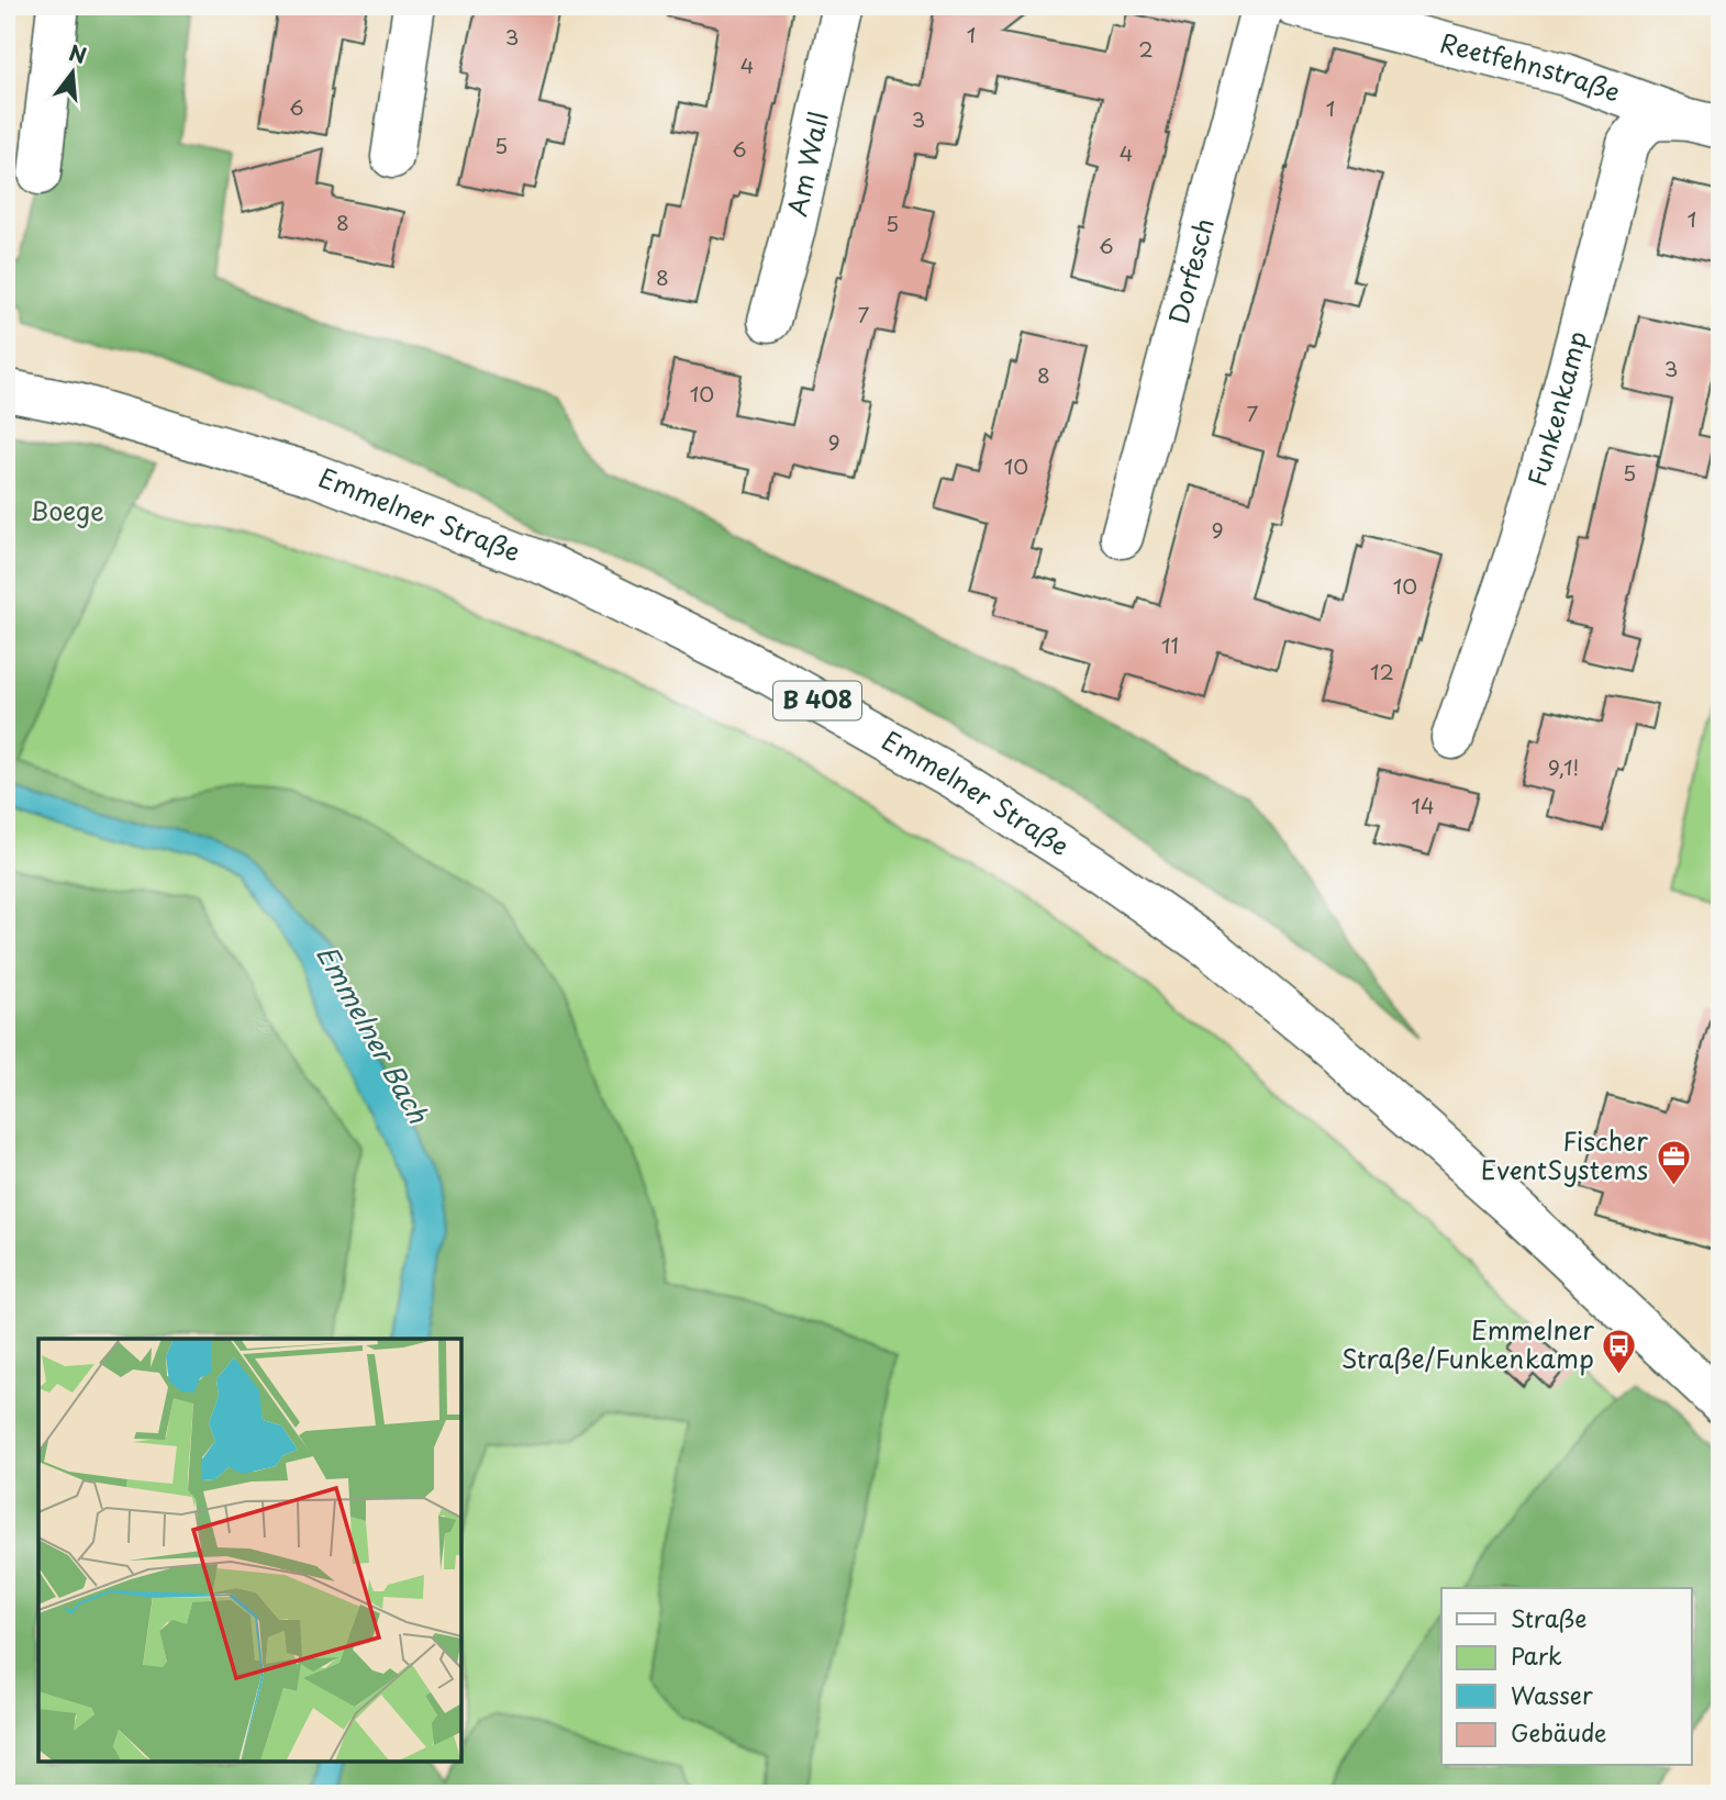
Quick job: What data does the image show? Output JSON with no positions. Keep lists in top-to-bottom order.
{
  "streets": {
    "street": [
      "Reetfehnstraße",
      "Am Wall",
      "Dorfesch",
      "Funkenkamp",
      "Emmelner Straße",
      "B 408"
    ]
  },
  "crossings": [
    ["Reetfehnstraße", "Funkenkamp"]
  ],
  "water": ["Emmelner Bach"],
  "parks": ["Boege"],
  "places": {
    "office": ["Fischer EventSystems"],
    "bus stop": ["Emmelner Straße/Funkenkamp"]
  },
  "house_numbers": [
    "1",
    "3",
    "2",
    "4",
    "6",
    "1",
    "3",
    "5",
    "6",
    "4",
    "1",
    "8",
    "5",
    "6",
    "8",
    "7",
    "3",
    "8",
    "10",
    "7",
    "9",
    "10",
    "5",
    "9",
    "10",
    "11",
    "12",
    "9,1!",
    "14"
  ],
  "legend": [
    "Straße",
    "Park",
    "Wasser",
    "Gebäude"
  ],
  "north": "top"
}
